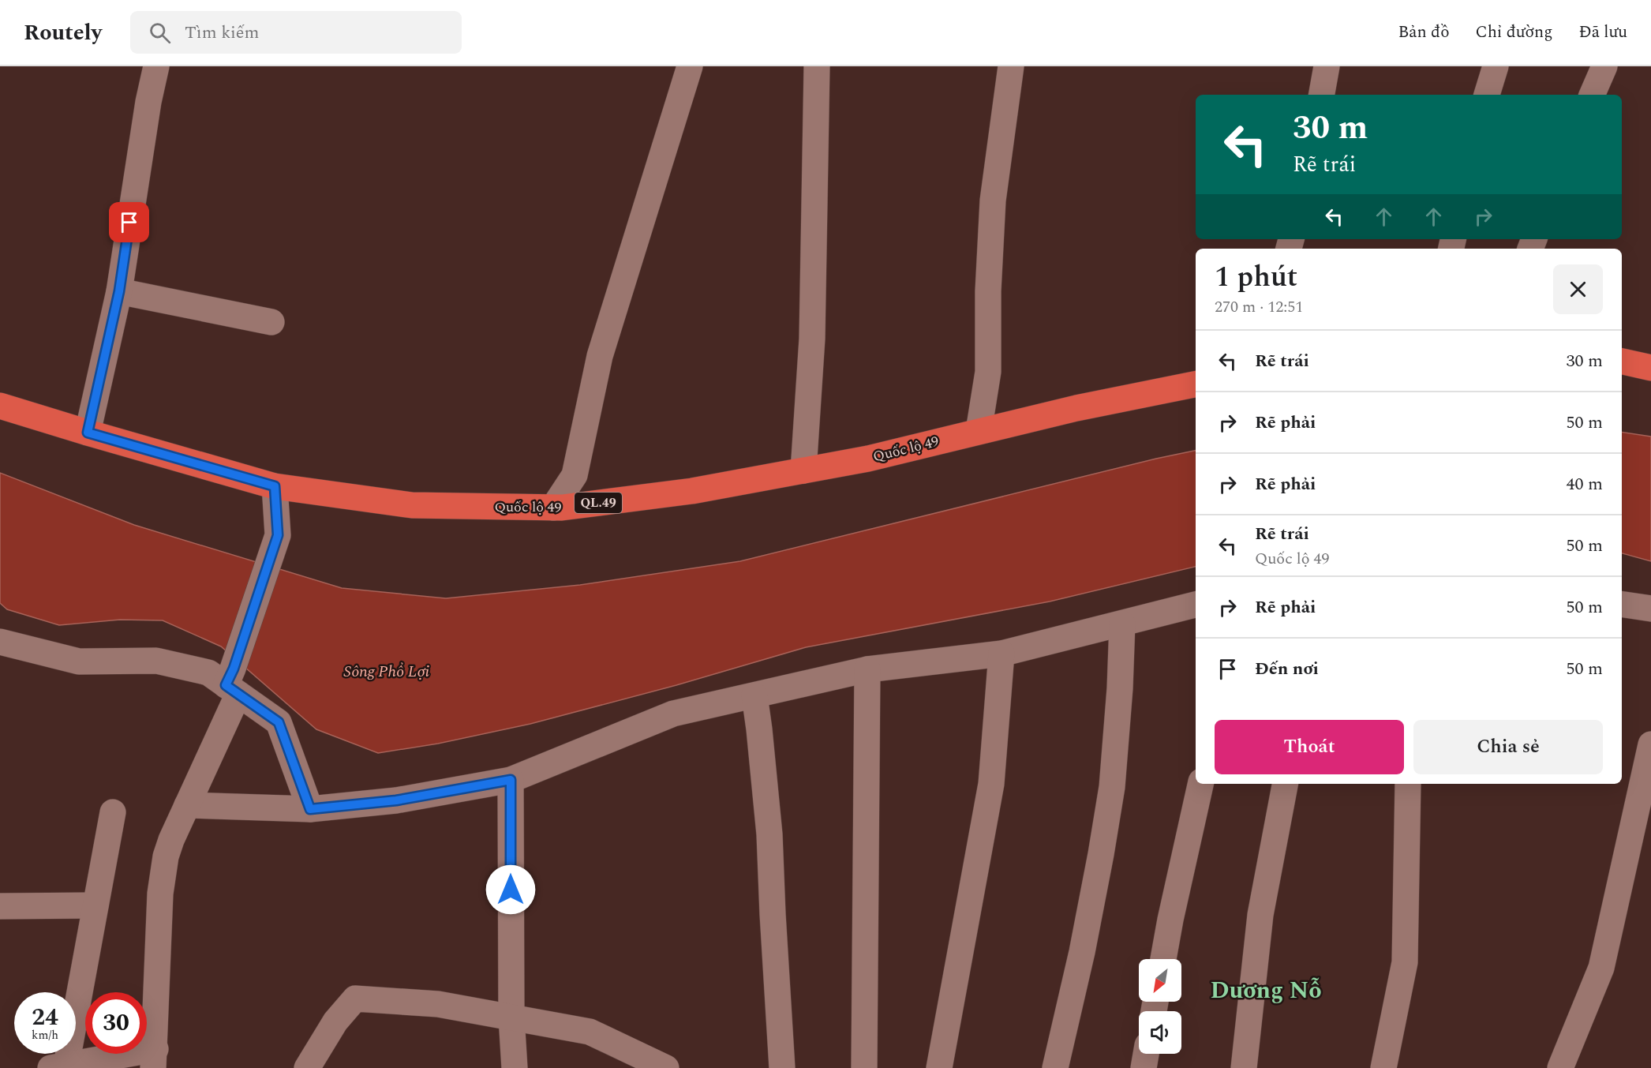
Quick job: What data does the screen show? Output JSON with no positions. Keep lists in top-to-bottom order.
{
  "streets": {
    "highway": ["Quốc lộ 49", "QL.49"]
  },
  "districts": ["Dương Nỗ"],
  "water": ["Sông Phổ Lợi"],
  "north": "bottom left",
  "page": {
    "header": "Routely",
    "search": "Tìm kiếm",
    "nav": ["Bản đồ", "Chỉ đường", "Đã lưu"],
    "turn": ["30 m", "Rẽ trái"],
    "heading": ["1 phút", "270 m · 12:51"],
    "list": [
      {
        "name": "Rẽ trái",
        "value": "30 m"
      },
      {
        "name": "Rẽ phải",
        "value": "50 m"
      },
      {
        "name": "Rẽ phải",
        "value": "40 m"
      },
      {
        "name": "Rẽ trái",
        "note": "Quốc lộ 49",
        "value": "50 m"
      },
      {
        "name": "Rẽ phải",
        "value": "50 m"
      },
      {
        "name": "Đến nơi",
        "value": "50 m"
      }
    ],
    "buttons": ["Thoát", "Chia sẻ"],
    "speed": "24 km/h",
    "limit": "30"
  }
}
